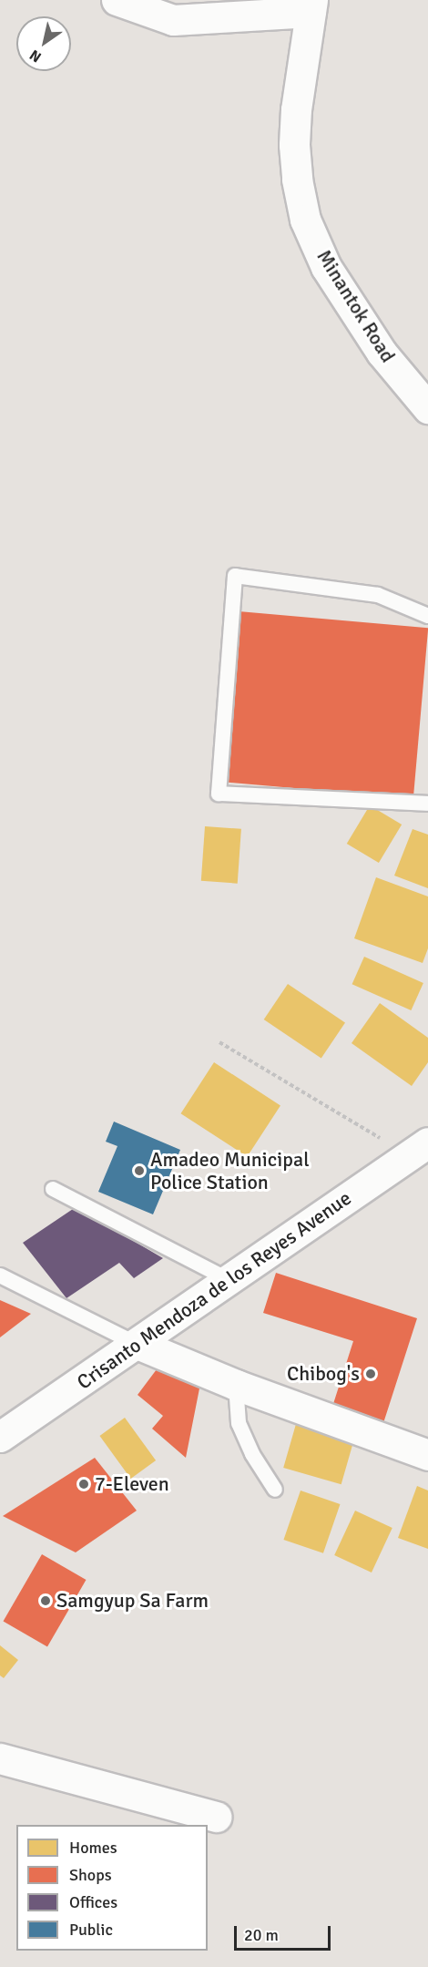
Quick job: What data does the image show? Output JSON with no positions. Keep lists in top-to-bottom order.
{
  "streets": {
    "street": ["Minantok Road", "Crisanto Mendoza de los Reyes Avenue"]
  },
  "places": [
    "Amadeo Municipal Police Station",
    "Chibog's",
    "7-Eleven",
    "Samgyup Sa Farm"
  ],
  "legend": [
    "Homes",
    "Shops",
    "Offices",
    "Public"
  ],
  "scale_bar": "20 m",
  "north": "bottom left"
}
